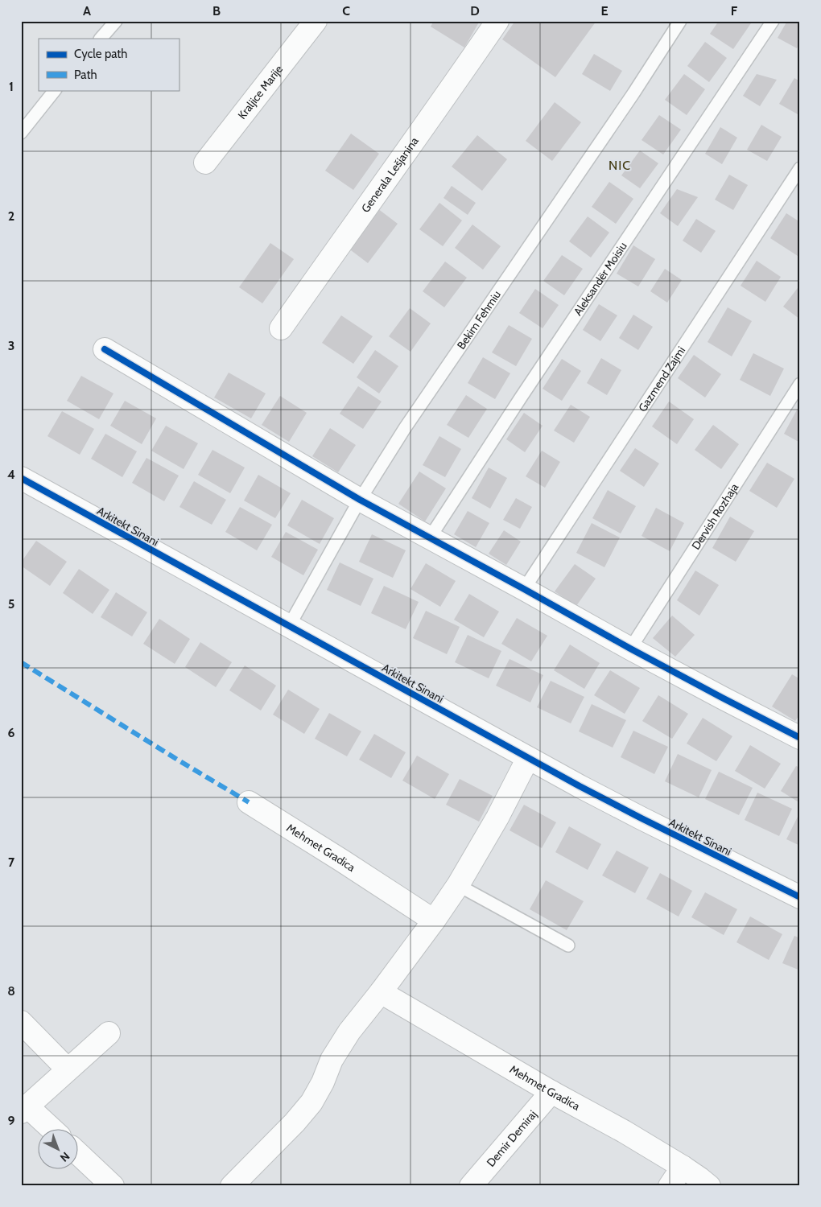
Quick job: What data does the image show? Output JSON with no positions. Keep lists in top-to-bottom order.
{
  "streets": {
    "street": [
      "Kraljice Marije",
      "Generala Lešjanina",
      "Arkitekt Sinani",
      "Mehmet Gradica",
      "Demir Demiraj"
    ],
    "lane": [
      "Aleksandër Moisiu",
      "Bekim Fehmiu",
      "Gazmend Zajmi",
      "Dervish Rozhaja"
    ]
  },
  "crossings": [
    ["Bekim Fehmiu", "Arkitekt Sinani"],
    ["Mehmet Gradica", "Demir Demiraj"]
  ],
  "districts": ["NIC"],
  "legend": ["Cycle path", "Path"],
  "north": "bottom right",
  "grid": {
    "columns": [
      "A",
      "B",
      "C",
      "D",
      "E",
      "F"
    ],
    "rows": [
      "1",
      "2",
      "3",
      "4",
      "5",
      "6",
      "7",
      "8",
      "9"
    ]
  }
}
